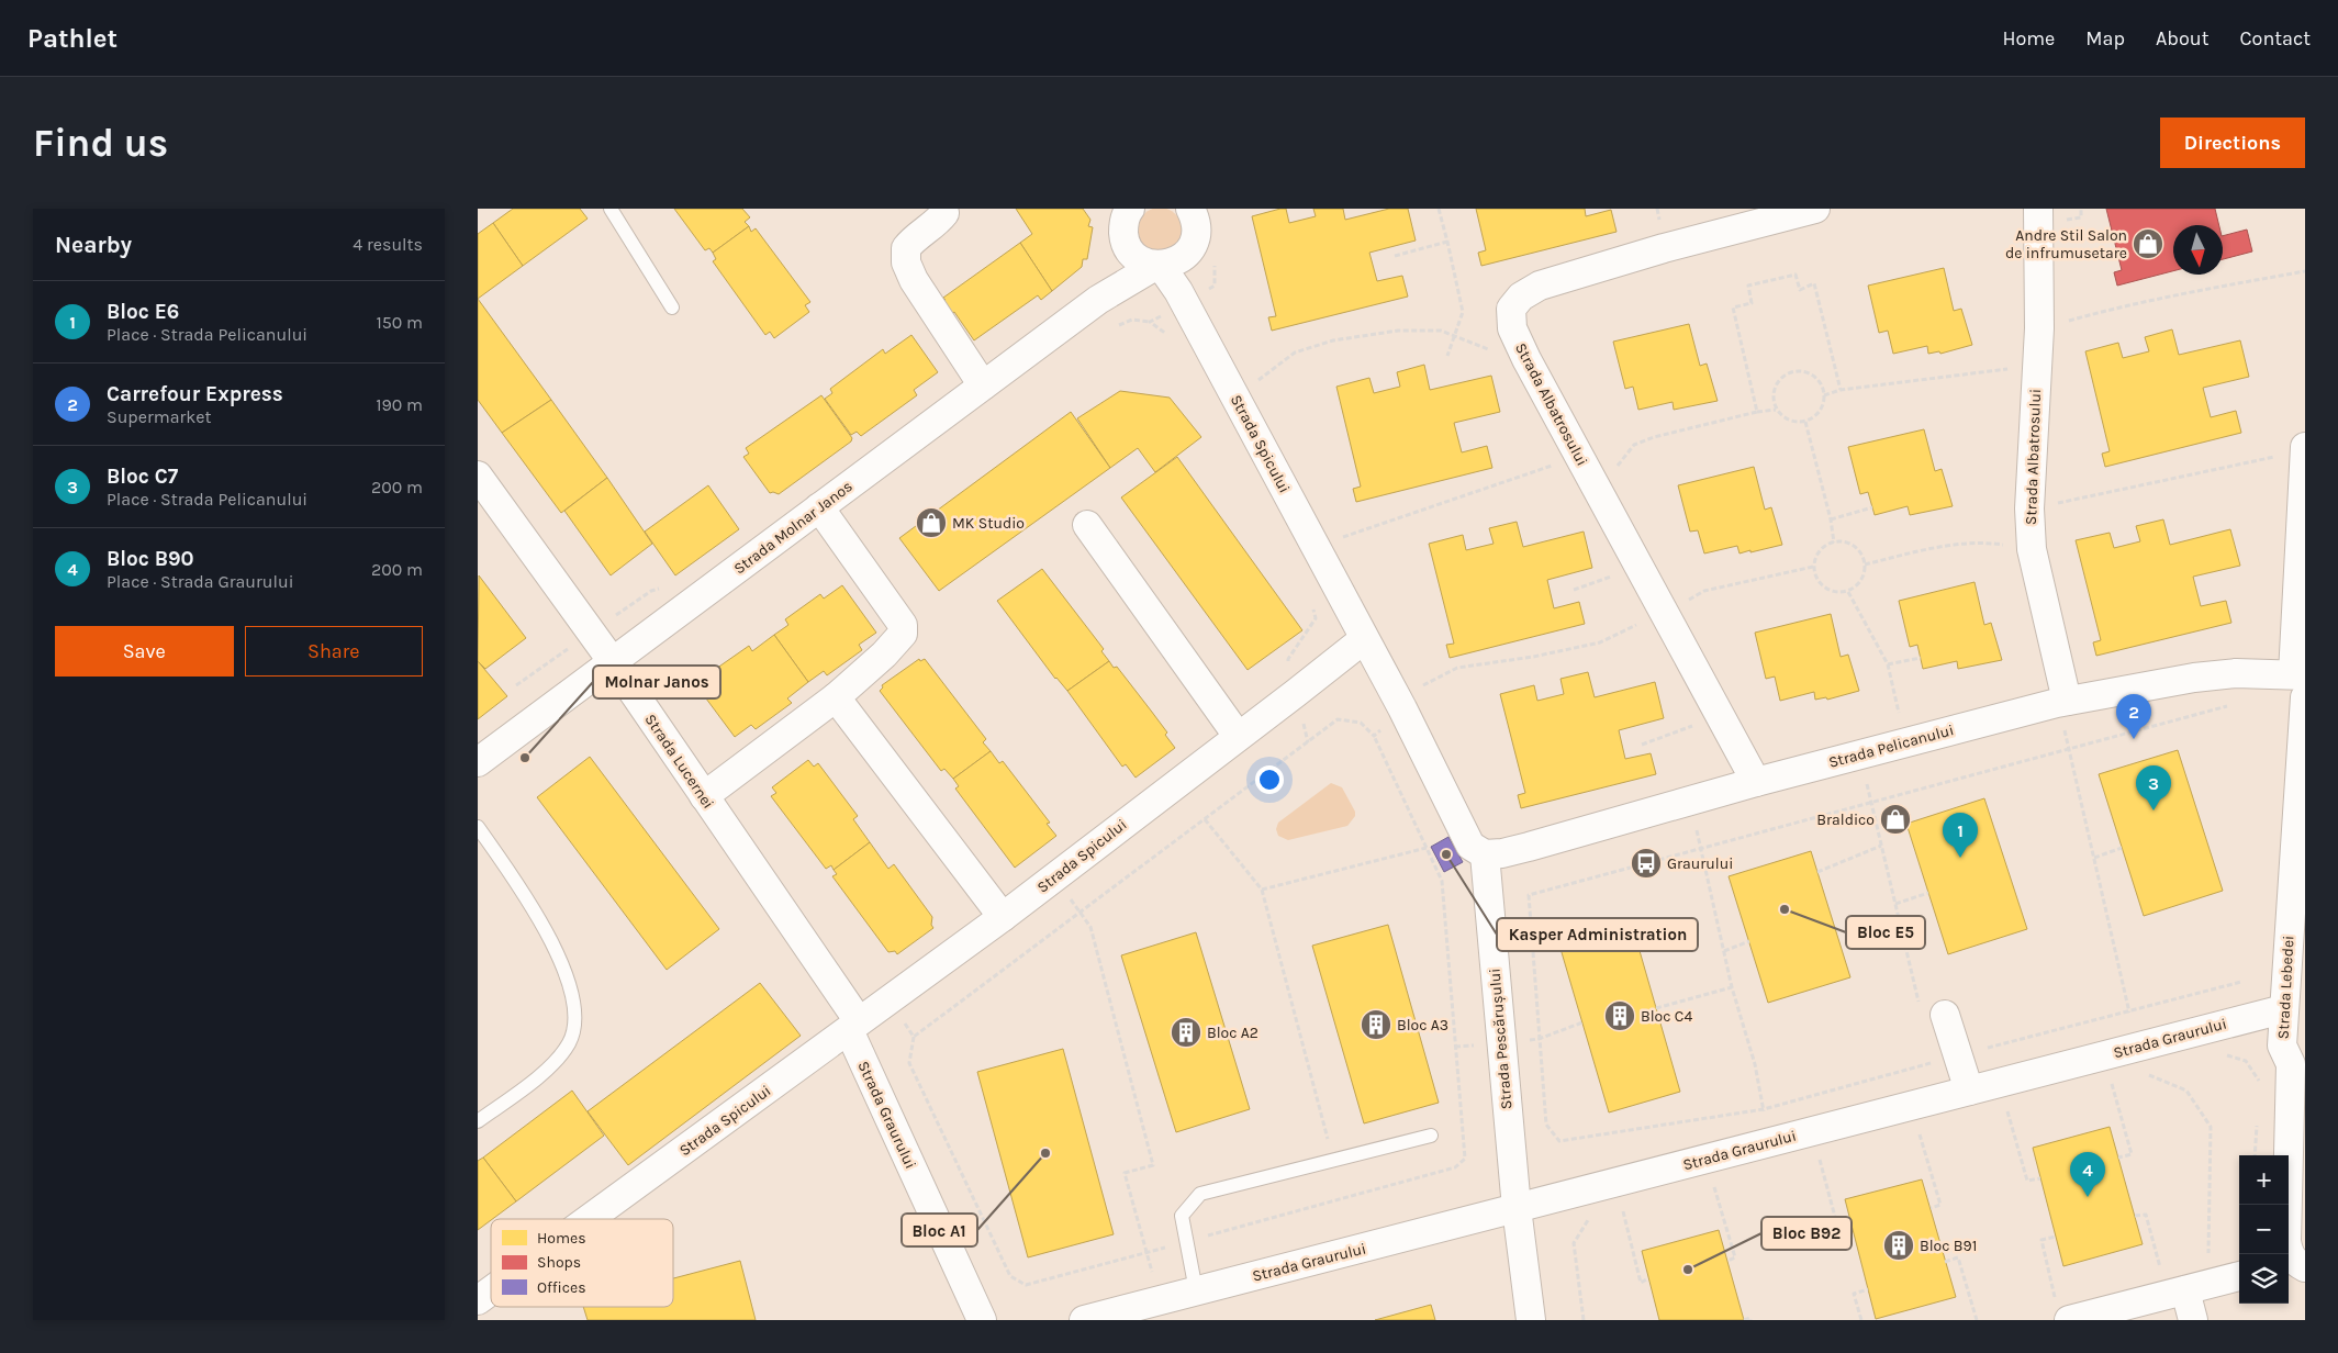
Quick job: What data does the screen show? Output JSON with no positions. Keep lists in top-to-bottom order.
{
  "streets": {
    "street": [
      "Strada Albatrosului",
      "Strada Spicului",
      "Strada Molnar Janos",
      "Strada Pelicanului",
      "Strada Lucernei",
      "Strada Lebedei",
      "Strada Graurului",
      "Strada Pescărușului"
    ]
  },
  "crossings": [
    ["Strada Albatrosului", "Strada Pelicanului"],
    ["Strada Spicului", "Strada Molnar Janos"],
    ["Strada Spicului", "Strada Lucernei"],
    ["Strada Spicului", "Strada Graurului"],
    ["Strada Molnar Janos", "Strada Lucernei"],
    ["Strada Pelicanului", "Strada Lebedei"],
    ["Strada Pelicanului", "Strada Pescărușului"],
    ["Strada Lucernei", "Strada Graurului"],
    ["Strada Lebedei", "Strada Graurului"],
    ["Strada Graurului", "Strada Pescărușului"]
  ],
  "places": {
    "shop": ["Andre Stil Salon de infrumusetare", "MK Studio", "Braldico"],
    "other": [
      "Molnar Janos",
      "Kasper Administration",
      "Bloc E5",
      "Bloc A1",
      "Bloc B92"
    ],
    "bus stop": ["Graurului"],
    "building": [
      "Bloc C4",
      "Bloc A3",
      "Bloc A2",
      "Bloc B91"
    ]
  },
  "legend": ["Homes", "Shops", "Offices"],
  "north": "bottom",
  "page": {
    "header": "Pathlet",
    "nav": [
      "Home",
      "Map",
      "About",
      "Contact"
    ],
    "buttons": [
      "Directions",
      ["Save", "Share"]
    ],
    "title": "Find us",
    "heading": ["Nearby", "4 results"],
    "list": [
      {
        "mark": "1",
        "name": "Bloc E6",
        "note": "Place · Strada Pelicanului",
        "value": "150 m"
      },
      {
        "mark": "2",
        "name": "Carrefour Express",
        "note": "Supermarket",
        "value": "190 m"
      },
      {
        "mark": "3",
        "name": "Bloc C7",
        "note": "Place · Strada Pelicanului",
        "value": "200 m"
      },
      {
        "mark": "4",
        "name": "Bloc B90",
        "note": "Place · Strada Graurului",
        "value": "200 m"
      }
    ],
    "pins": [
      "2",
      "3",
      "1",
      "4"
    ],
    "map_buttons": ["+", "−"]
  }
}
